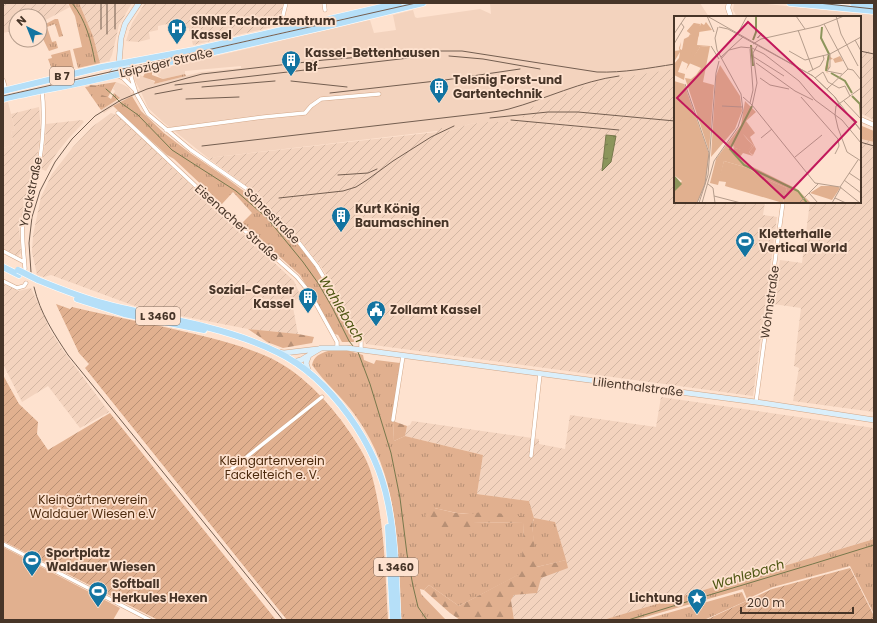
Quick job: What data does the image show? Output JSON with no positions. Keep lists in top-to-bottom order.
{
  "streets": {
    "main road": [
      "Leipziger Straße",
      "B 7",
      "L 3460",
      "Lilienthalstraße"
    ],
    "street": [
      "Yorckstraße",
      "Söhrestraße",
      "Eisenacher Straße",
      "Wohnstraße"
    ]
  },
  "crossings": [
    ["Leipziger Straße", "Yorckstraße"],
    ["Leipziger Straße", "Söhrestraße"],
    ["Yorckstraße", "L 3460"],
    ["Söhrestraße", "Lilienthalstraße"],
    ["Eisenacher Straße", "Lilienthalstraße"],
    ["Wohnstraße", "Lilienthalstraße"],
    ["L 3460", "Lilienthalstraße"]
  ],
  "water": ["Wahlebach"],
  "parks": ["Kleingartenverein Fackelteich e. V.", "Kleingärtnerverein Waldauer Wiesen e.V"],
  "places": {
    "hospital": ["SINNE Facharztzentrum Kassel"],
    "building": [
      "Kassel-Bettenhausen Bf",
      "Telsnig Forst-und Gartentechnik",
      "Kurt König Baumaschinen",
      "Sozial-Center Kassel"
    ],
    "sports": ["Kletterhalle Vertical World", "Sportplatz Waldauer Wiesen", "Softball Herkules Hexen"],
    "public building": ["Zollamt Kassel"],
    "place": ["Lichtung"]
  },
  "scale_bar": "200 m",
  "north": "top left"
}
